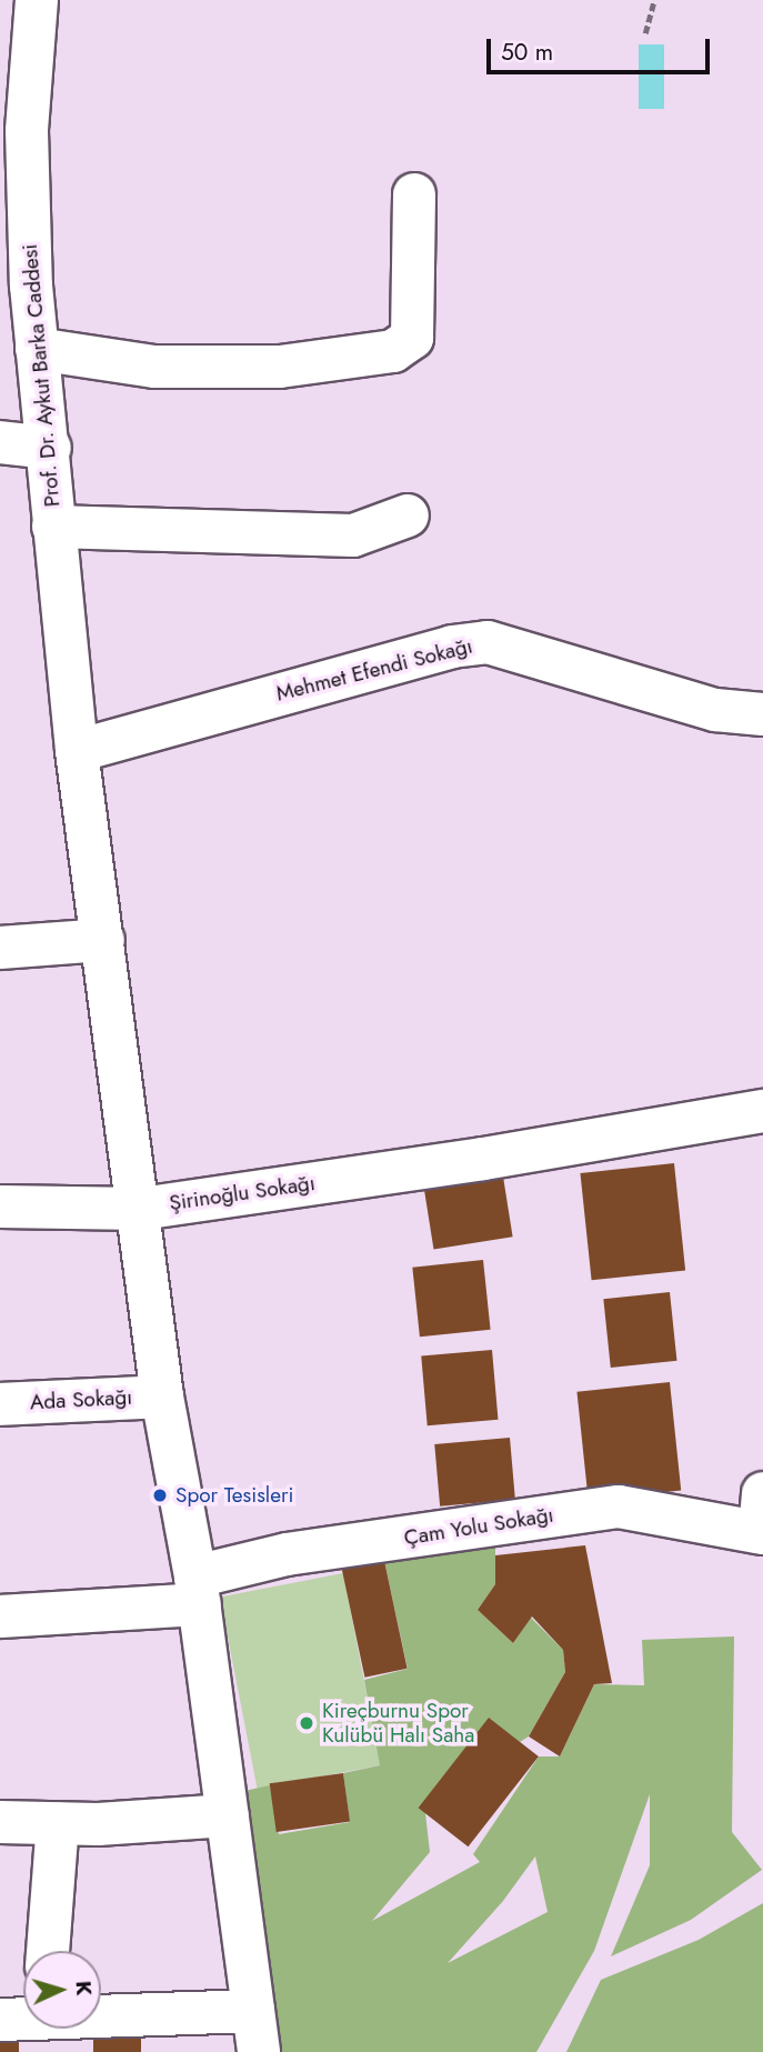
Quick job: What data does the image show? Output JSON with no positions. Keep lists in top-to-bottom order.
{
  "streets": {
    "street": [
      "Prof. Dr. Aykut Barka Caddesi",
      "Mehmet Efendi Sokağı",
      "Şirinoğlu Sokağı",
      "Ada Sokağı",
      "Çam Yolu Sokağı"
    ]
  },
  "crossings": [
    ["Prof. Dr. Aykut Barka Caddesi", "Mehmet Efendi Sokağı"],
    ["Prof. Dr. Aykut Barka Caddesi", "Şirinoğlu Sokağı"],
    ["Prof. Dr. Aykut Barka Caddesi", "Ada Sokağı"],
    ["Prof. Dr. Aykut Barka Caddesi", "Çam Yolu Sokağı"]
  ],
  "places": ["Spor Tesisleri", "Kireçburnu Spor Kulübü Halı Saha"],
  "scale_bar": "50 m",
  "north": "right"
}
